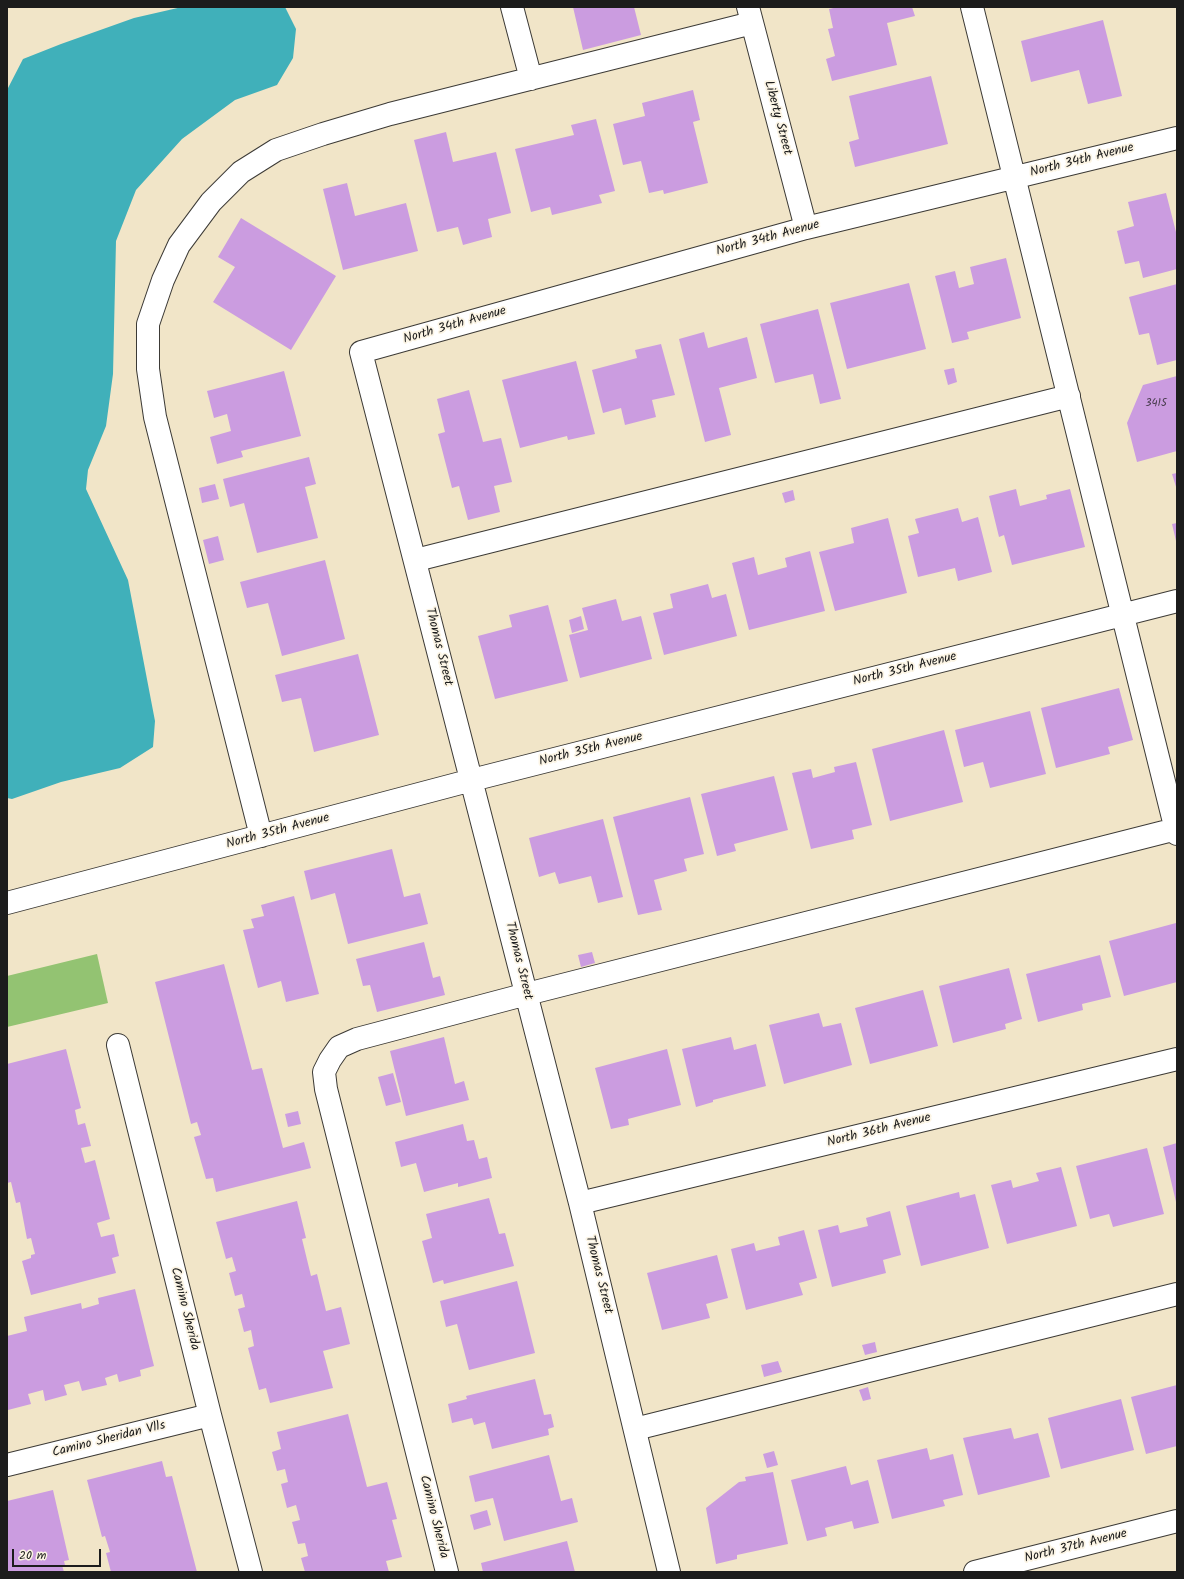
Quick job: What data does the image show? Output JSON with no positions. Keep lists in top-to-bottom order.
{
  "streets": {
    "street": [
      "Liberty Street",
      "North 34th Avenue",
      "Thomas Street",
      "North 35th Avenue",
      "North 36th Avenue",
      "Camino Sherida",
      "Camino Sheridan Vlls",
      "North 37th Avenue"
    ]
  },
  "crossings": [
    ["Liberty Street", "North 34th Avenue"],
    ["North 34th Avenue", "Thomas Street"],
    ["Thomas Street", "North 35th Avenue"],
    ["Thomas Street", "North 36th Avenue"],
    ["Thomas Street", "Camino Sherida"],
    ["Camino Sherida", "Camino Sheridan Vlls"]
  ],
  "house_numbers": ["3415"],
  "scale_bar": "20 m"
}
